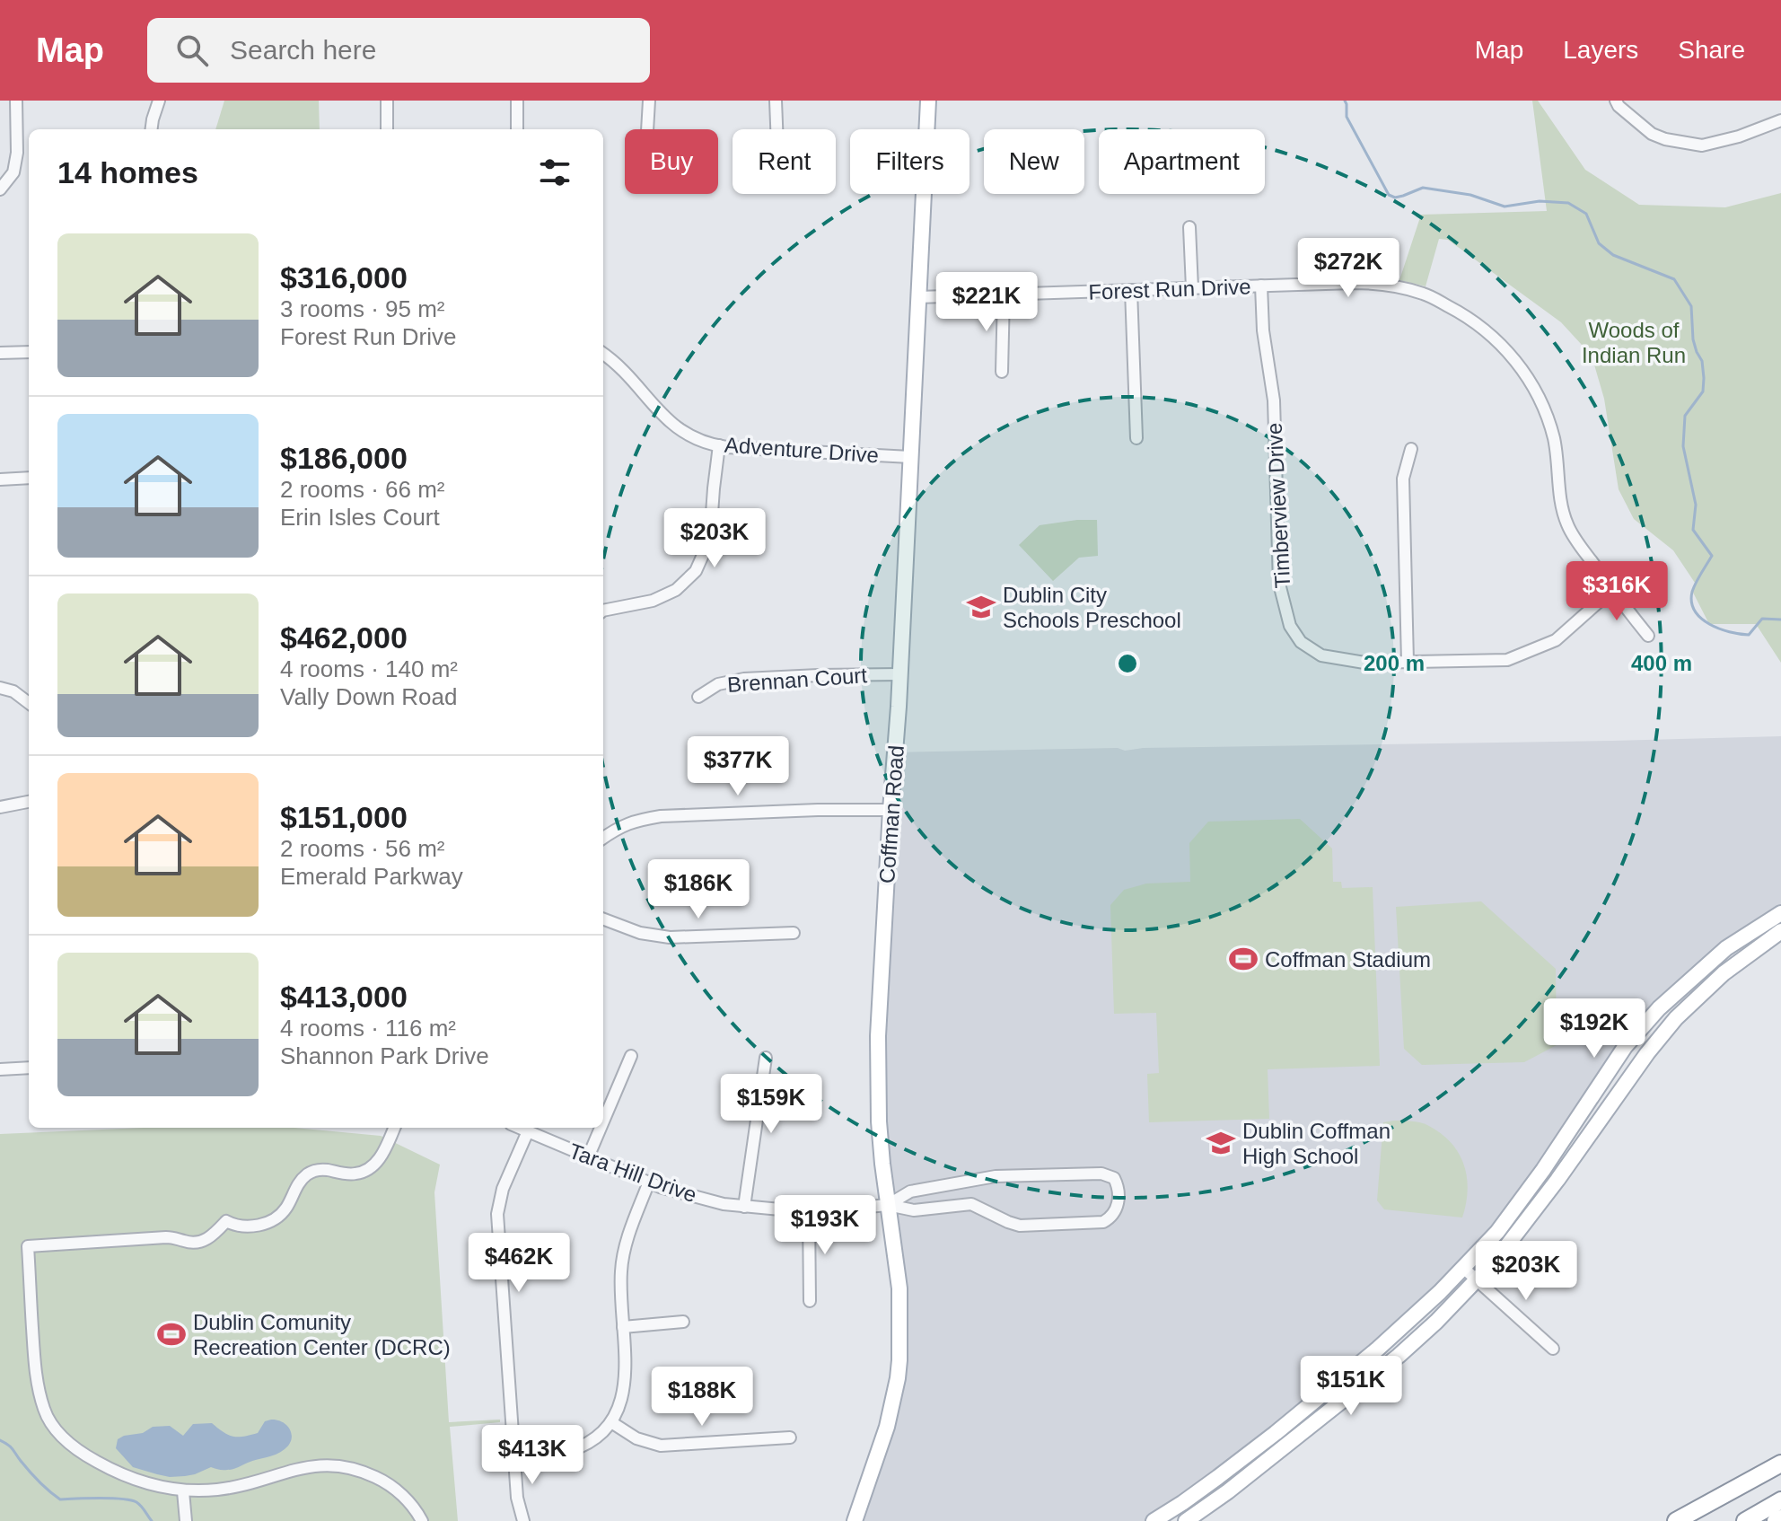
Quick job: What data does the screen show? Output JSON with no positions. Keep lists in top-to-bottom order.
{
  "streets": {
    "main road": ["Coffman Road"],
    "street": [
      "Forest Run Drive",
      "Adventure Drive",
      "Timberview Drive",
      "Brennan Court",
      "Tara Hill Drive"
    ]
  },
  "crossings": [
    ["Forest Run Drive", "Timberview Drive"],
    ["Forest Run Drive", "Coffman Road"],
    ["Adventure Drive", "Coffman Road"],
    ["Brennan Court", "Coffman Road"],
    ["Coffman Road", "Tara Hill Drive"]
  ],
  "parks": ["Woods of Indian Run"],
  "places": {
    "school or university": ["Dublin City Schools Preschool", "Dublin Coffman High School"],
    "sports": ["Coffman Stadium", "Dublin Comunity Recreation Center (DCRC)"]
  },
  "page": {
    "header": "Map",
    "search": "Search here",
    "nav": ["Map", "Layers", "Share"],
    "chip": [
      "Buy",
      "Rent",
      "Filters",
      "New",
      "Apartment"
    ],
    "heading": "14 homes",
    "list": [
      {
        "name": "$316,000",
        "note": "3 rooms · 95 m² · Forest Run Drive"
      },
      {
        "name": "$186,000",
        "note": "2 rooms · 66 m² · Erin Isles Court"
      },
      {
        "name": "$462,000",
        "note": "4 rooms · 140 m² · Vally Down Road"
      },
      {
        "name": "$151,000",
        "note": "2 rooms · 56 m² · Emerald Parkway"
      },
      {
        "name": "$413,000",
        "note": "4 rooms · 116 m² · Shannon Park Drive"
      }
    ],
    "price": [
      "$272K",
      "$221K",
      "$203K",
      "$316K",
      "$377K",
      "$186K",
      "$192K",
      "$159K",
      "$193K",
      "$462K",
      "$203K",
      "$151K",
      "$188K",
      "$413K"
    ]
  },
  "rings": ["200 m", "400 m"]
}
